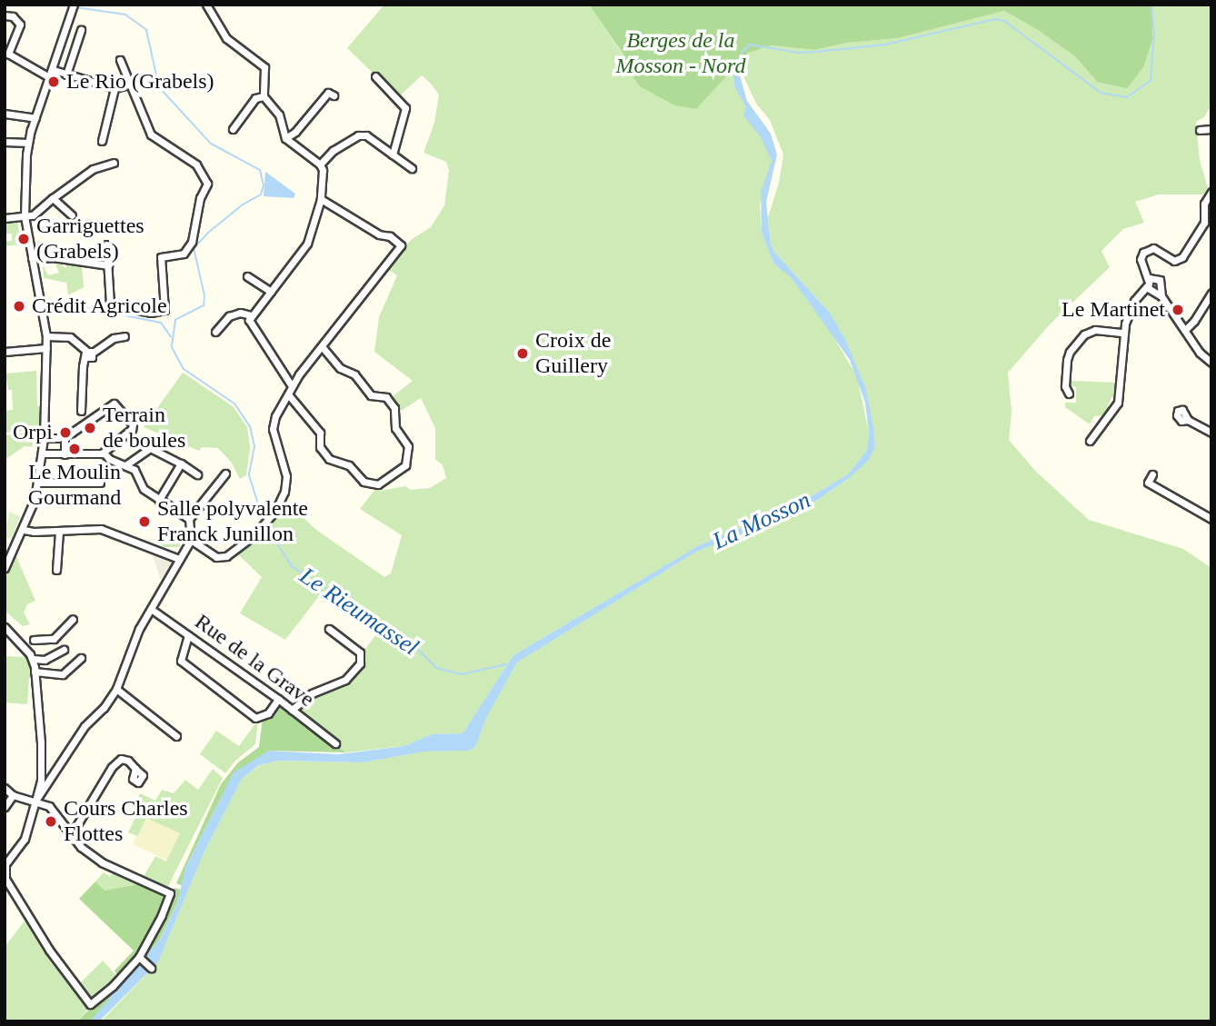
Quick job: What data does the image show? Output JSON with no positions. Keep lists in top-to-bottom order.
{
  "streets": {
    "street": ["Rue de la Grave"]
  },
  "water": ["La Mosson", "Le Rieumassel"],
  "parks": ["Berges de la Mosson - Nord"],
  "places": [
    "Le Rio (Grabels)",
    "Garriguettes (Grabels)",
    "Crédit Agricole",
    "Le Martinet",
    "Croix de Guillery",
    "Terrain de boules",
    "Orpi",
    "Le Moulin Gourmand",
    "Salle polyvalente Franck Junillon",
    "Cours Charles Flottes"
  ]
}
